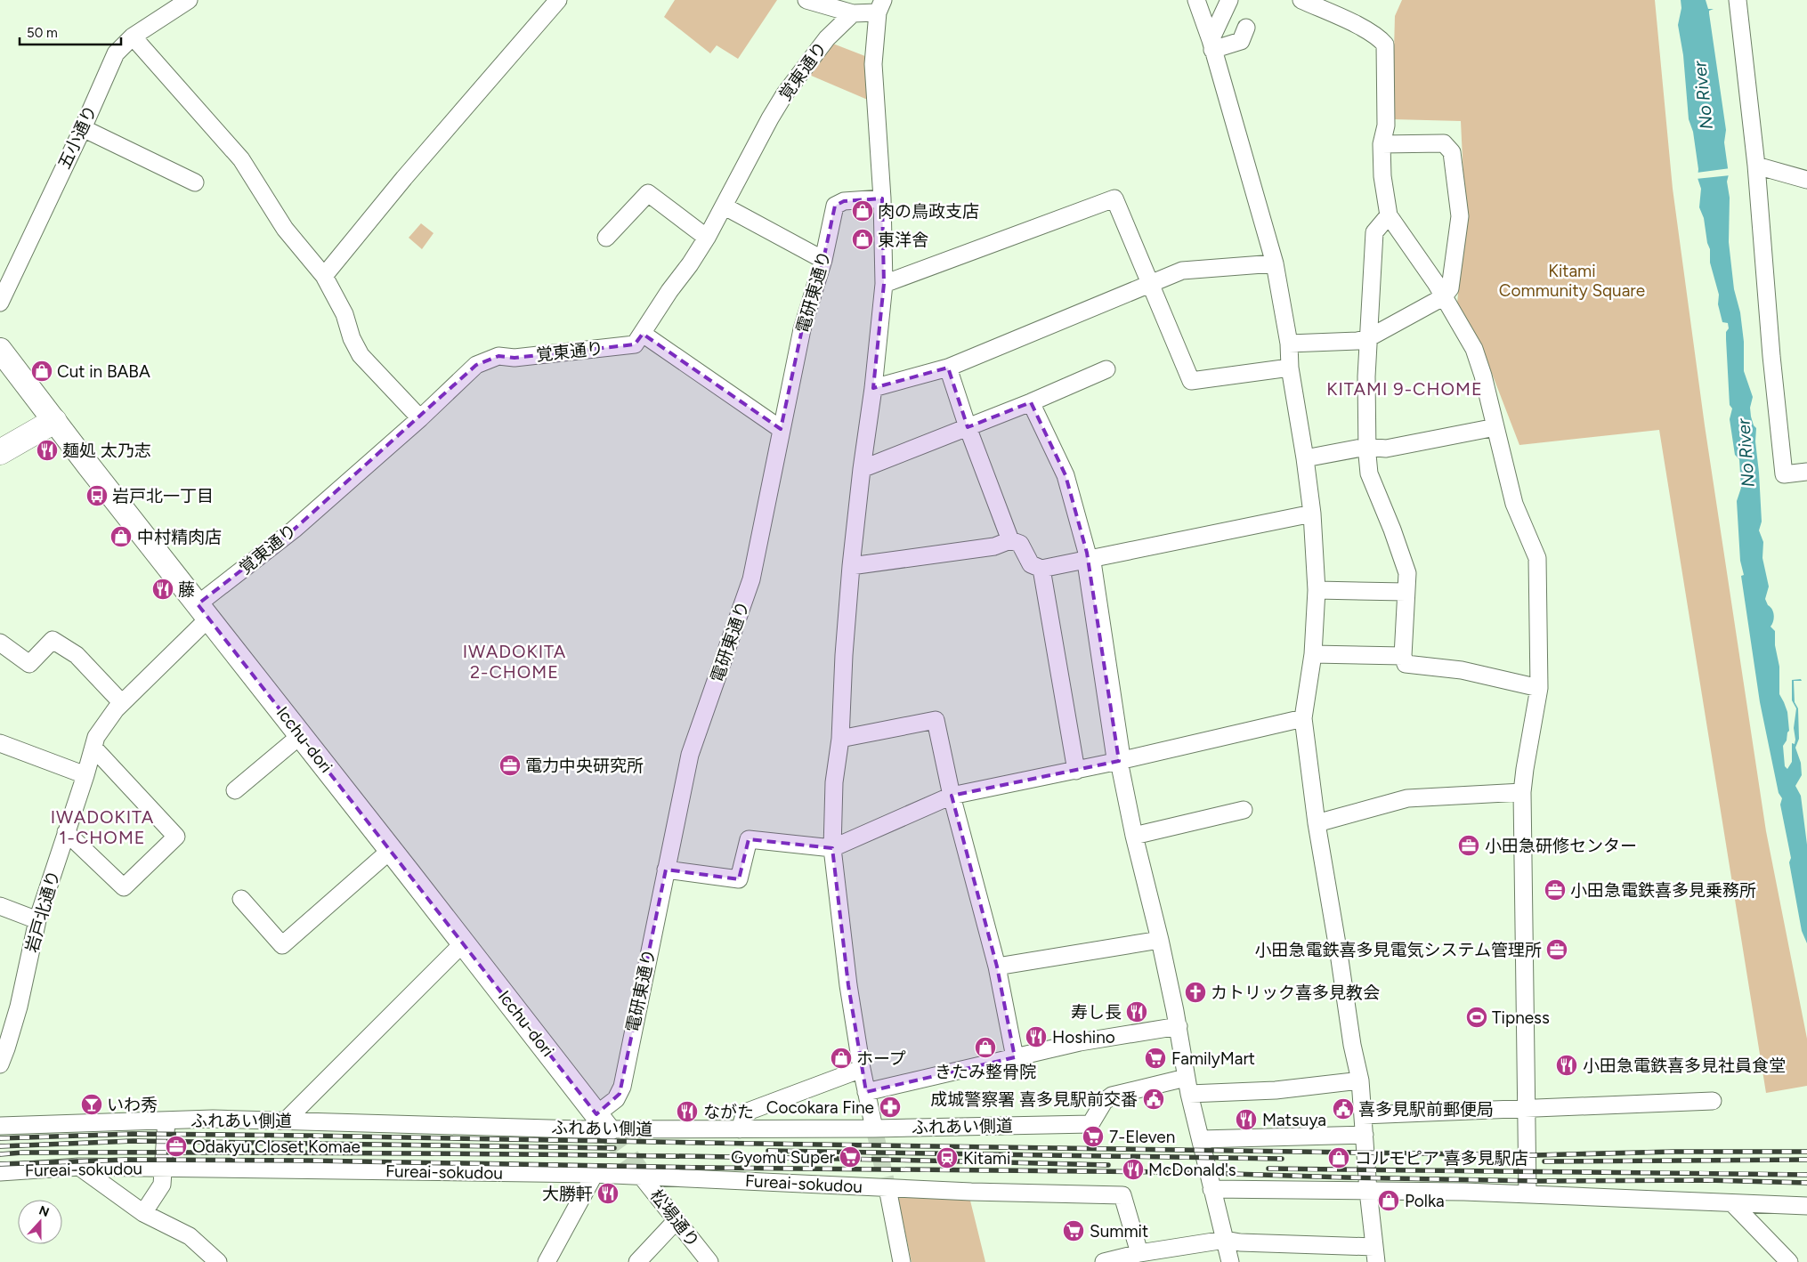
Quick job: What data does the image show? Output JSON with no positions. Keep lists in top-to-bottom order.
{
  "streets": {
    "street": [
      "覚東通り",
      "五小通り",
      "電研東通り",
      "Icchu-dori",
      "岩戸北通り",
      "ふれあい側道",
      "Fureai-sokudou",
      "松場通り"
    ]
  },
  "crossings": [
    ["覚東通り", "Icchu-dori"],
    ["覚東通り", "岩戸北通り"],
    ["電研東通り", "Icchu-dori"],
    ["電研東通り", "ふれあい側道"],
    ["Icchu-dori", "岩戸北通り"],
    ["Icchu-dori", "ふれあい側道"],
    ["Fureai-sokudou", "松場通り"]
  ],
  "districts": ["KITAMI 9-CHOME", "IWADOKITA 2-CHOME", "IWADOKITA 1-CHOME"],
  "water": ["No River"],
  "parks": ["Kitami Community Square"],
  "places": {
    "shop": [
      "肉の鳥政支店",
      "東洋舎",
      "Cut in BABA",
      "中村精肉店",
      "きたみ整骨院",
      "ホープ",
      "コルモピア 喜多見駅店",
      "Polka"
    ],
    "restaurant": [
      "麺処 太乃志",
      "藤",
      "寿し長",
      "Hoshino",
      "小田急電鉄喜多見社員食堂",
      "ながた",
      "Matsuya",
      "McDonald's",
      "大勝軒"
    ],
    "bus stop": ["岩戸北一丁目"],
    "office": [
      "電力中央研究所",
      "小田急研修センター",
      "小田急電鉄喜多見乗務所",
      "小田急電鉄喜多見電気システム管理所",
      "Odakyu Closet Komae"
    ],
    "church": ["カトリック喜多見教会"],
    "sports": ["Tipness"],
    "supermarket": [
      "FamilyMart",
      "7-Eleven",
      "Gyomu Super",
      "Summit"
    ],
    "public building": ["成城警察署 喜多見駅前交番", "喜多見駅前郵便局"],
    "bar": ["いわ秀"],
    "pharmacy": ["Cocokara Fine"],
    "station": ["Kitami"]
  },
  "scale_bar": "50 m",
  "north": "top"
}
